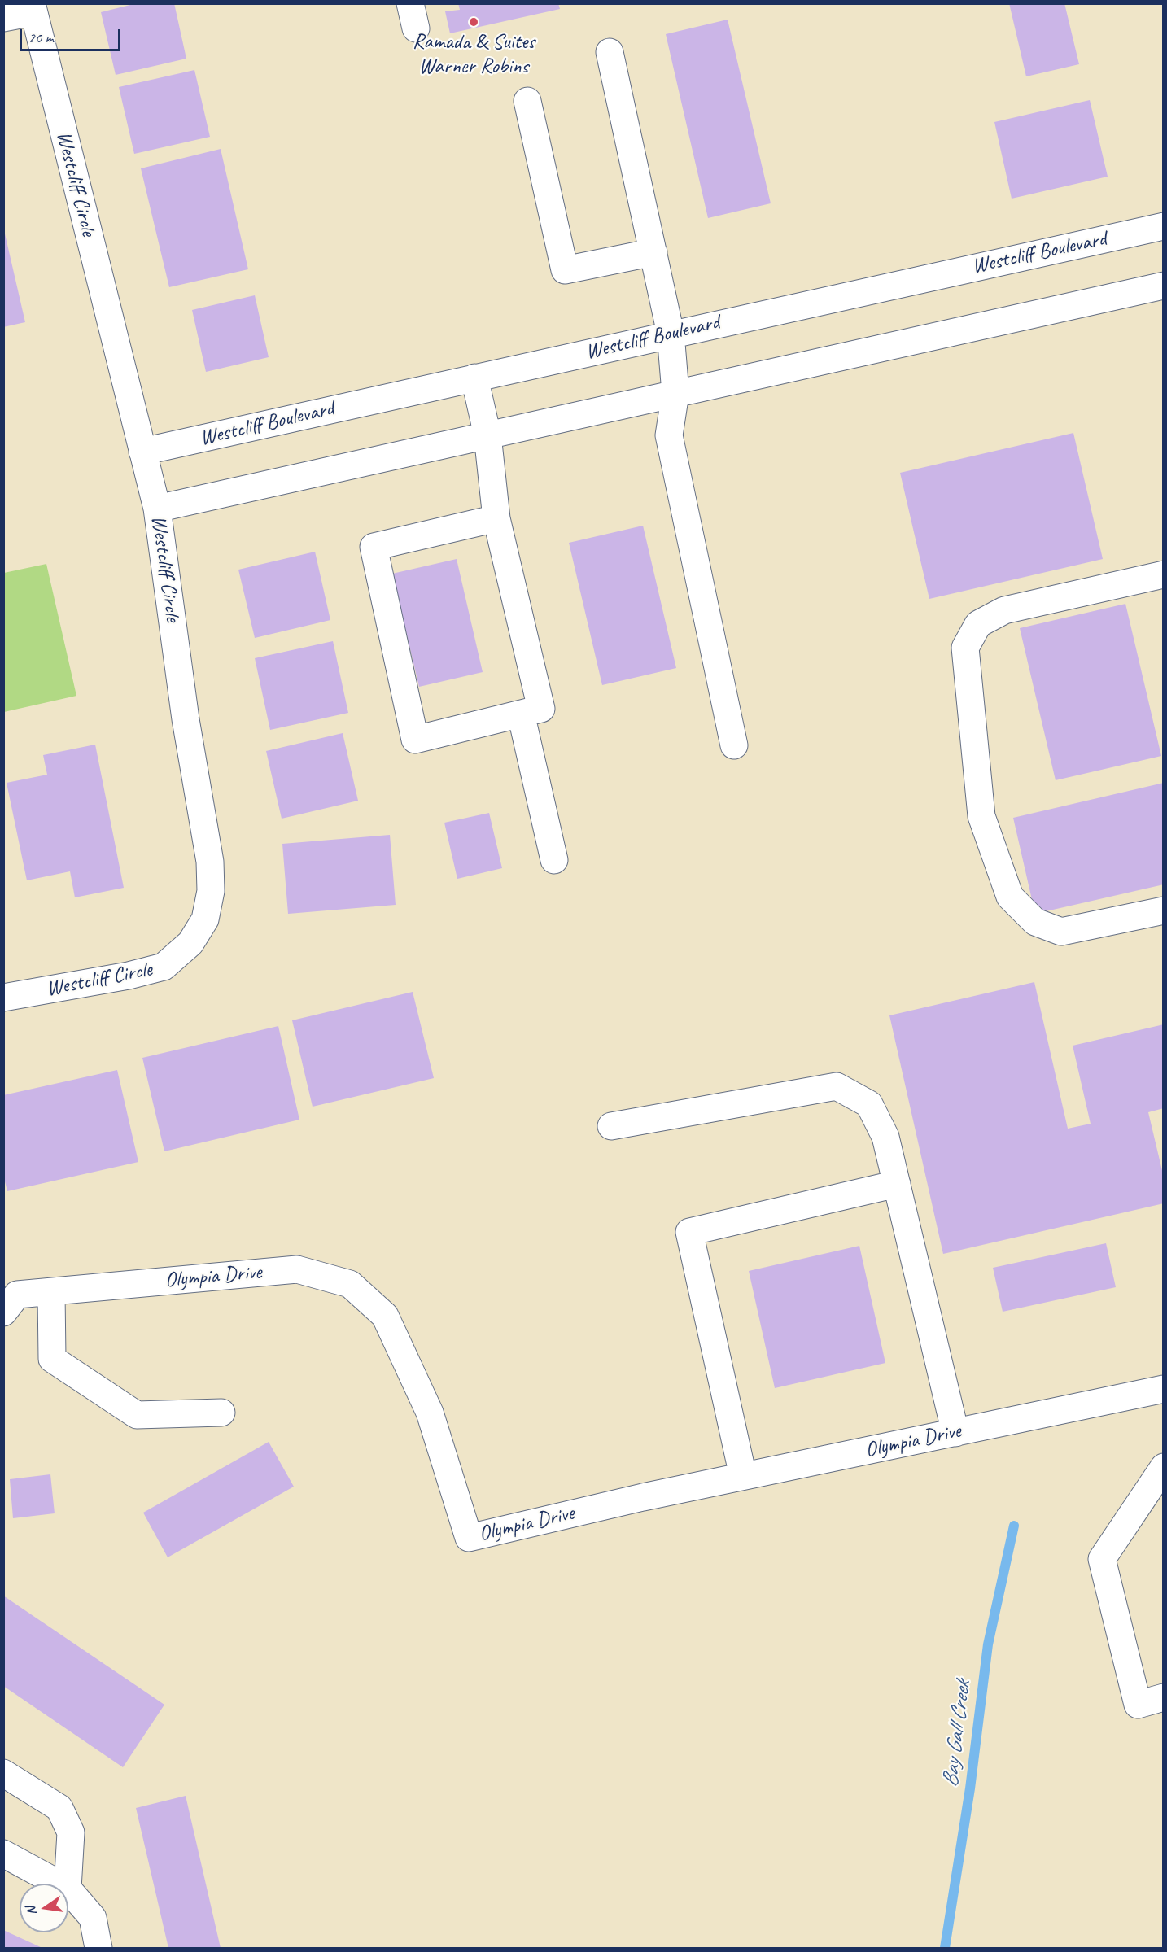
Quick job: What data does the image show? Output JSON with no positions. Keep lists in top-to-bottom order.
{
  "streets": {
    "street": ["Westcliff Circle", "Westcliff Boulevard", "Olympia Drive"]
  },
  "crossings": [
    ["Westcliff Circle", "Westcliff Boulevard"]
  ],
  "water": ["Bay Gall Creek"],
  "places": ["Ramada & Suites Warner Robins"],
  "scale_bar": "20 m",
  "north": "left"
}
